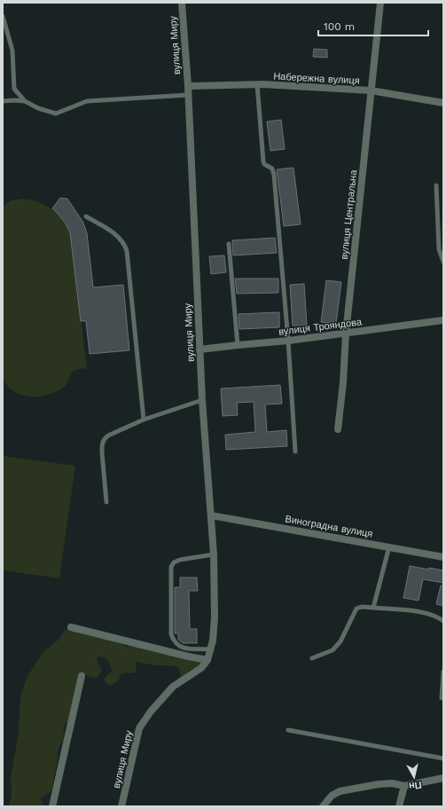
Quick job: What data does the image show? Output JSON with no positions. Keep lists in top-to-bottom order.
{
  "streets": {
    "street": [
      "вулиця Миру",
      "Набережна вулиця",
      "вулиця Центральна",
      "вулиця Трояндова",
      "Виноградна вулиця"
    ]
  },
  "crossings": [
    ["вулиця Миру", "Набережна вулиця"],
    ["вулиця Миру", "вулиця Трояндова"],
    ["вулиця Миру", "Виноградна вулиця"],
    ["Набережна вулиця", "вулиця Центральна"],
    ["вулиця Центральна", "вулиця Трояндова"]
  ],
  "scale_bar": "100 m",
  "north": "bottom"
}
